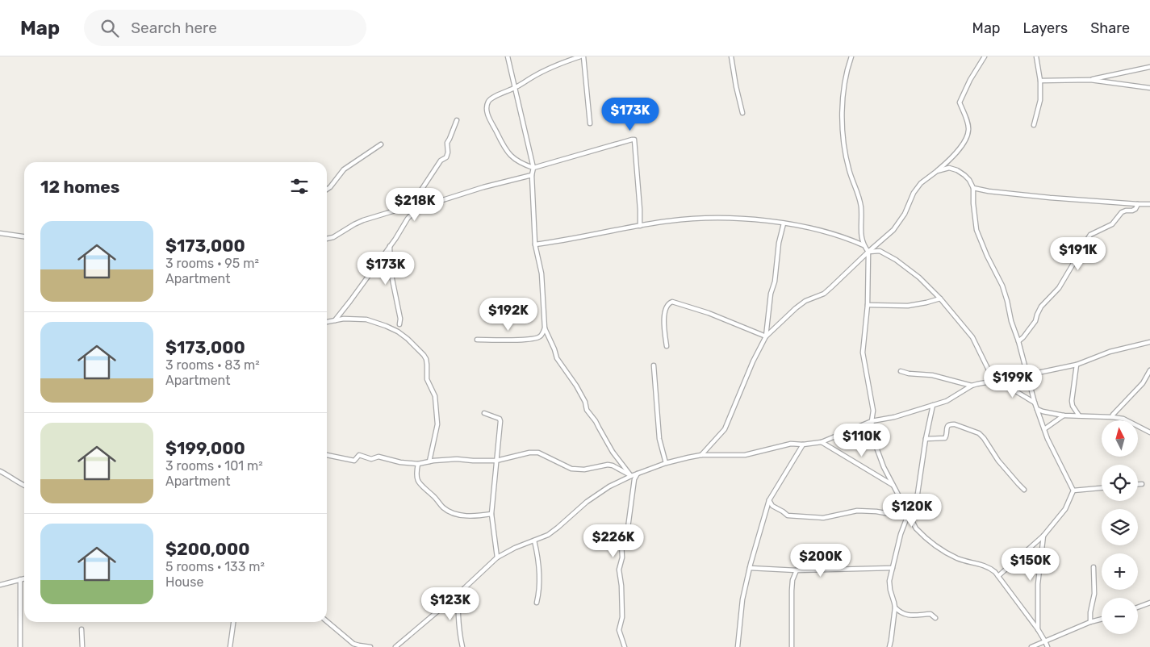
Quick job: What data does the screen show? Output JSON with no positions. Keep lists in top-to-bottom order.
{
  "north": "top",
  "page": {
    "header": "Map",
    "search": "Search here",
    "nav": ["Map", "Layers", "Share"],
    "price": [
      "$173K",
      "$218K",
      "$191K",
      "$173K",
      "$192K",
      "$199K",
      "$110K",
      "$120K",
      "$226K",
      "$200K",
      "$150K",
      "$123K"
    ],
    "heading": "12 homes",
    "list": [
      {
        "name": "$173,000",
        "note": "3 rooms · 95 m² · Apartment"
      },
      {
        "name": "$173,000",
        "note": "3 rooms · 83 m² · Apartment"
      },
      {
        "name": "$199,000",
        "note": "3 rooms · 101 m² · Apartment"
      },
      {
        "name": "$200,000",
        "note": "5 rooms · 133 m² · House"
      }
    ],
    "map_buttons": ["+", "−"]
  }
}
